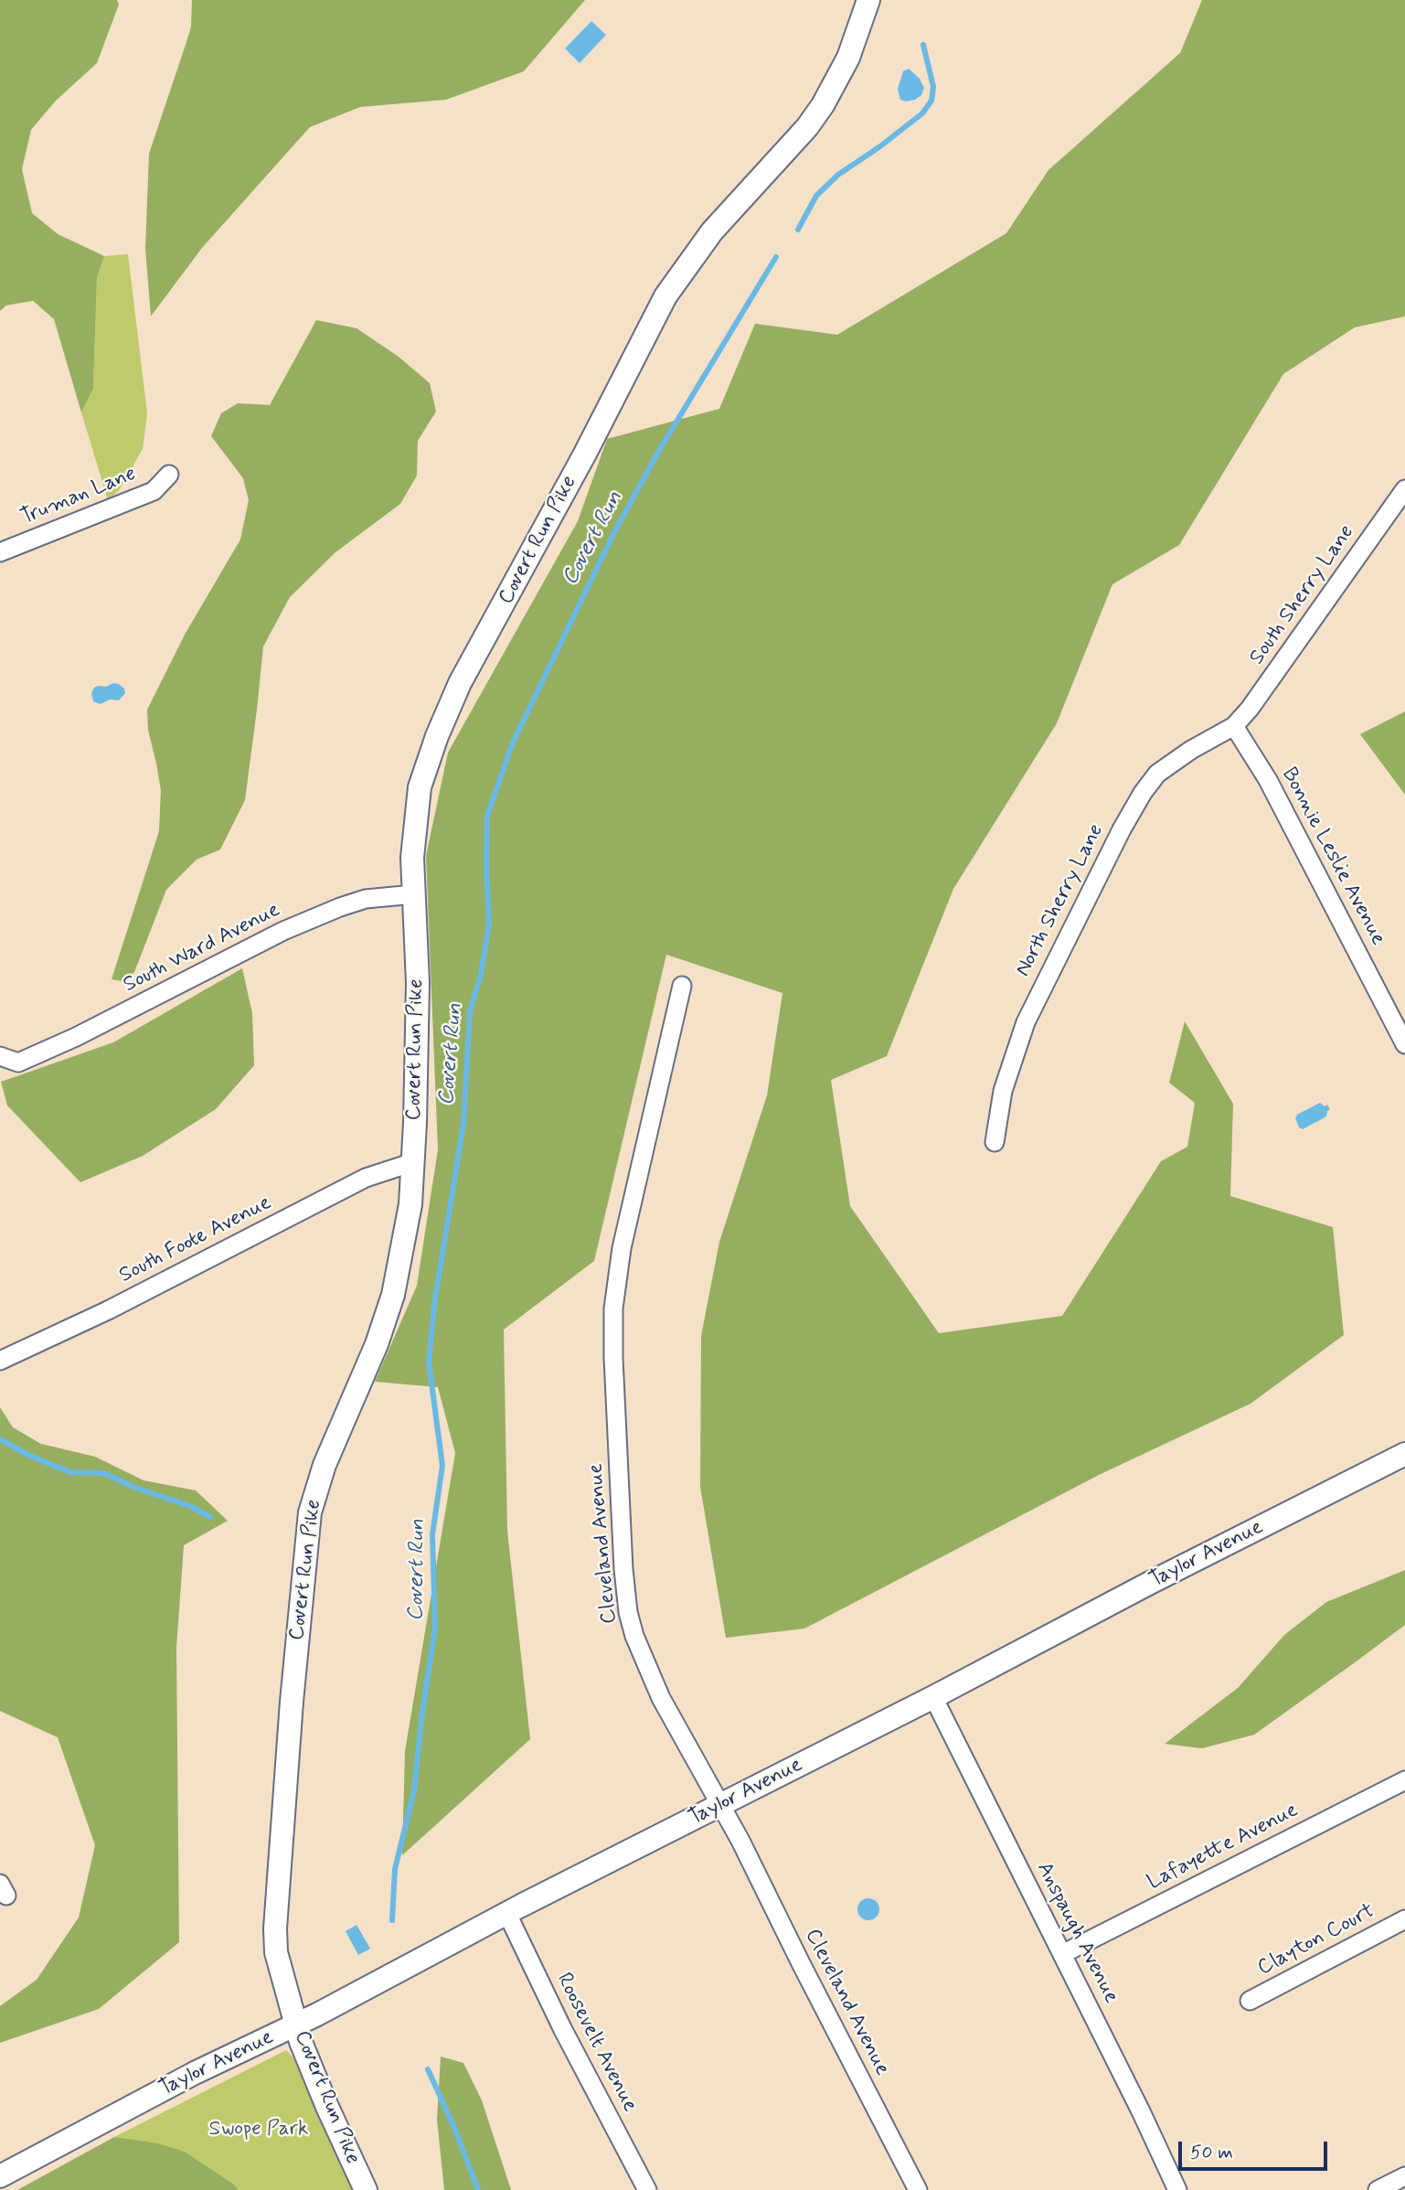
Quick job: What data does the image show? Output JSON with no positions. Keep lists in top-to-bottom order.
{
  "streets": {
    "street": [
      "Truman Lane",
      "Covert Run Pike",
      "South Sherry Lane",
      "Bonnie Leslie Avenue",
      "North Sherry Lane",
      "South Ward Avenue",
      "South Foote Avenue",
      "Cleveland Avenue",
      "Taylor Avenue",
      "Lafayette Avenue",
      "Anspaugh Avenue",
      "Clayton Court",
      "Roosevelt Avenue"
    ]
  },
  "crossings": [
    ["Covert Run Pike", "South Ward Avenue"],
    ["Covert Run Pike", "South Foote Avenue"],
    ["Covert Run Pike", "Taylor Avenue"],
    ["South Sherry Lane", "Bonnie Leslie Avenue"],
    ["South Sherry Lane", "North Sherry Lane"],
    ["Bonnie Leslie Avenue", "North Sherry Lane"],
    ["Cleveland Avenue", "Taylor Avenue"],
    ["Taylor Avenue", "Anspaugh Avenue"],
    ["Taylor Avenue", "Roosevelt Avenue"],
    ["Lafayette Avenue", "Anspaugh Avenue"]
  ],
  "water": ["Covert Run"],
  "parks": ["Swope Park"],
  "scale_bar": "50 m"
}
